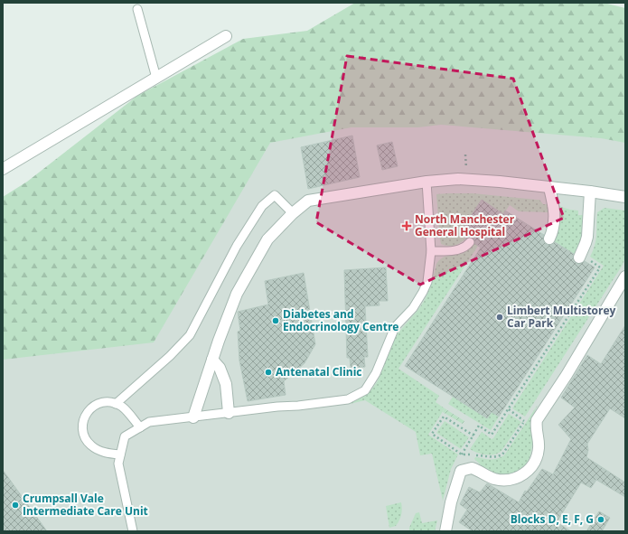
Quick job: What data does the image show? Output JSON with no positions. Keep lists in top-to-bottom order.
{
  "places": {
    "health": ["North Manchester General Hospital"],
    "other": [
      "Limbert Multistorey Car Park",
      "Diabetes and Endocrinology Centre",
      "Antenatal Clinic",
      "Crumpsall Vale Intermediate Care Unit",
      "Blocks D, E, F, G"
    ]
  }
}
